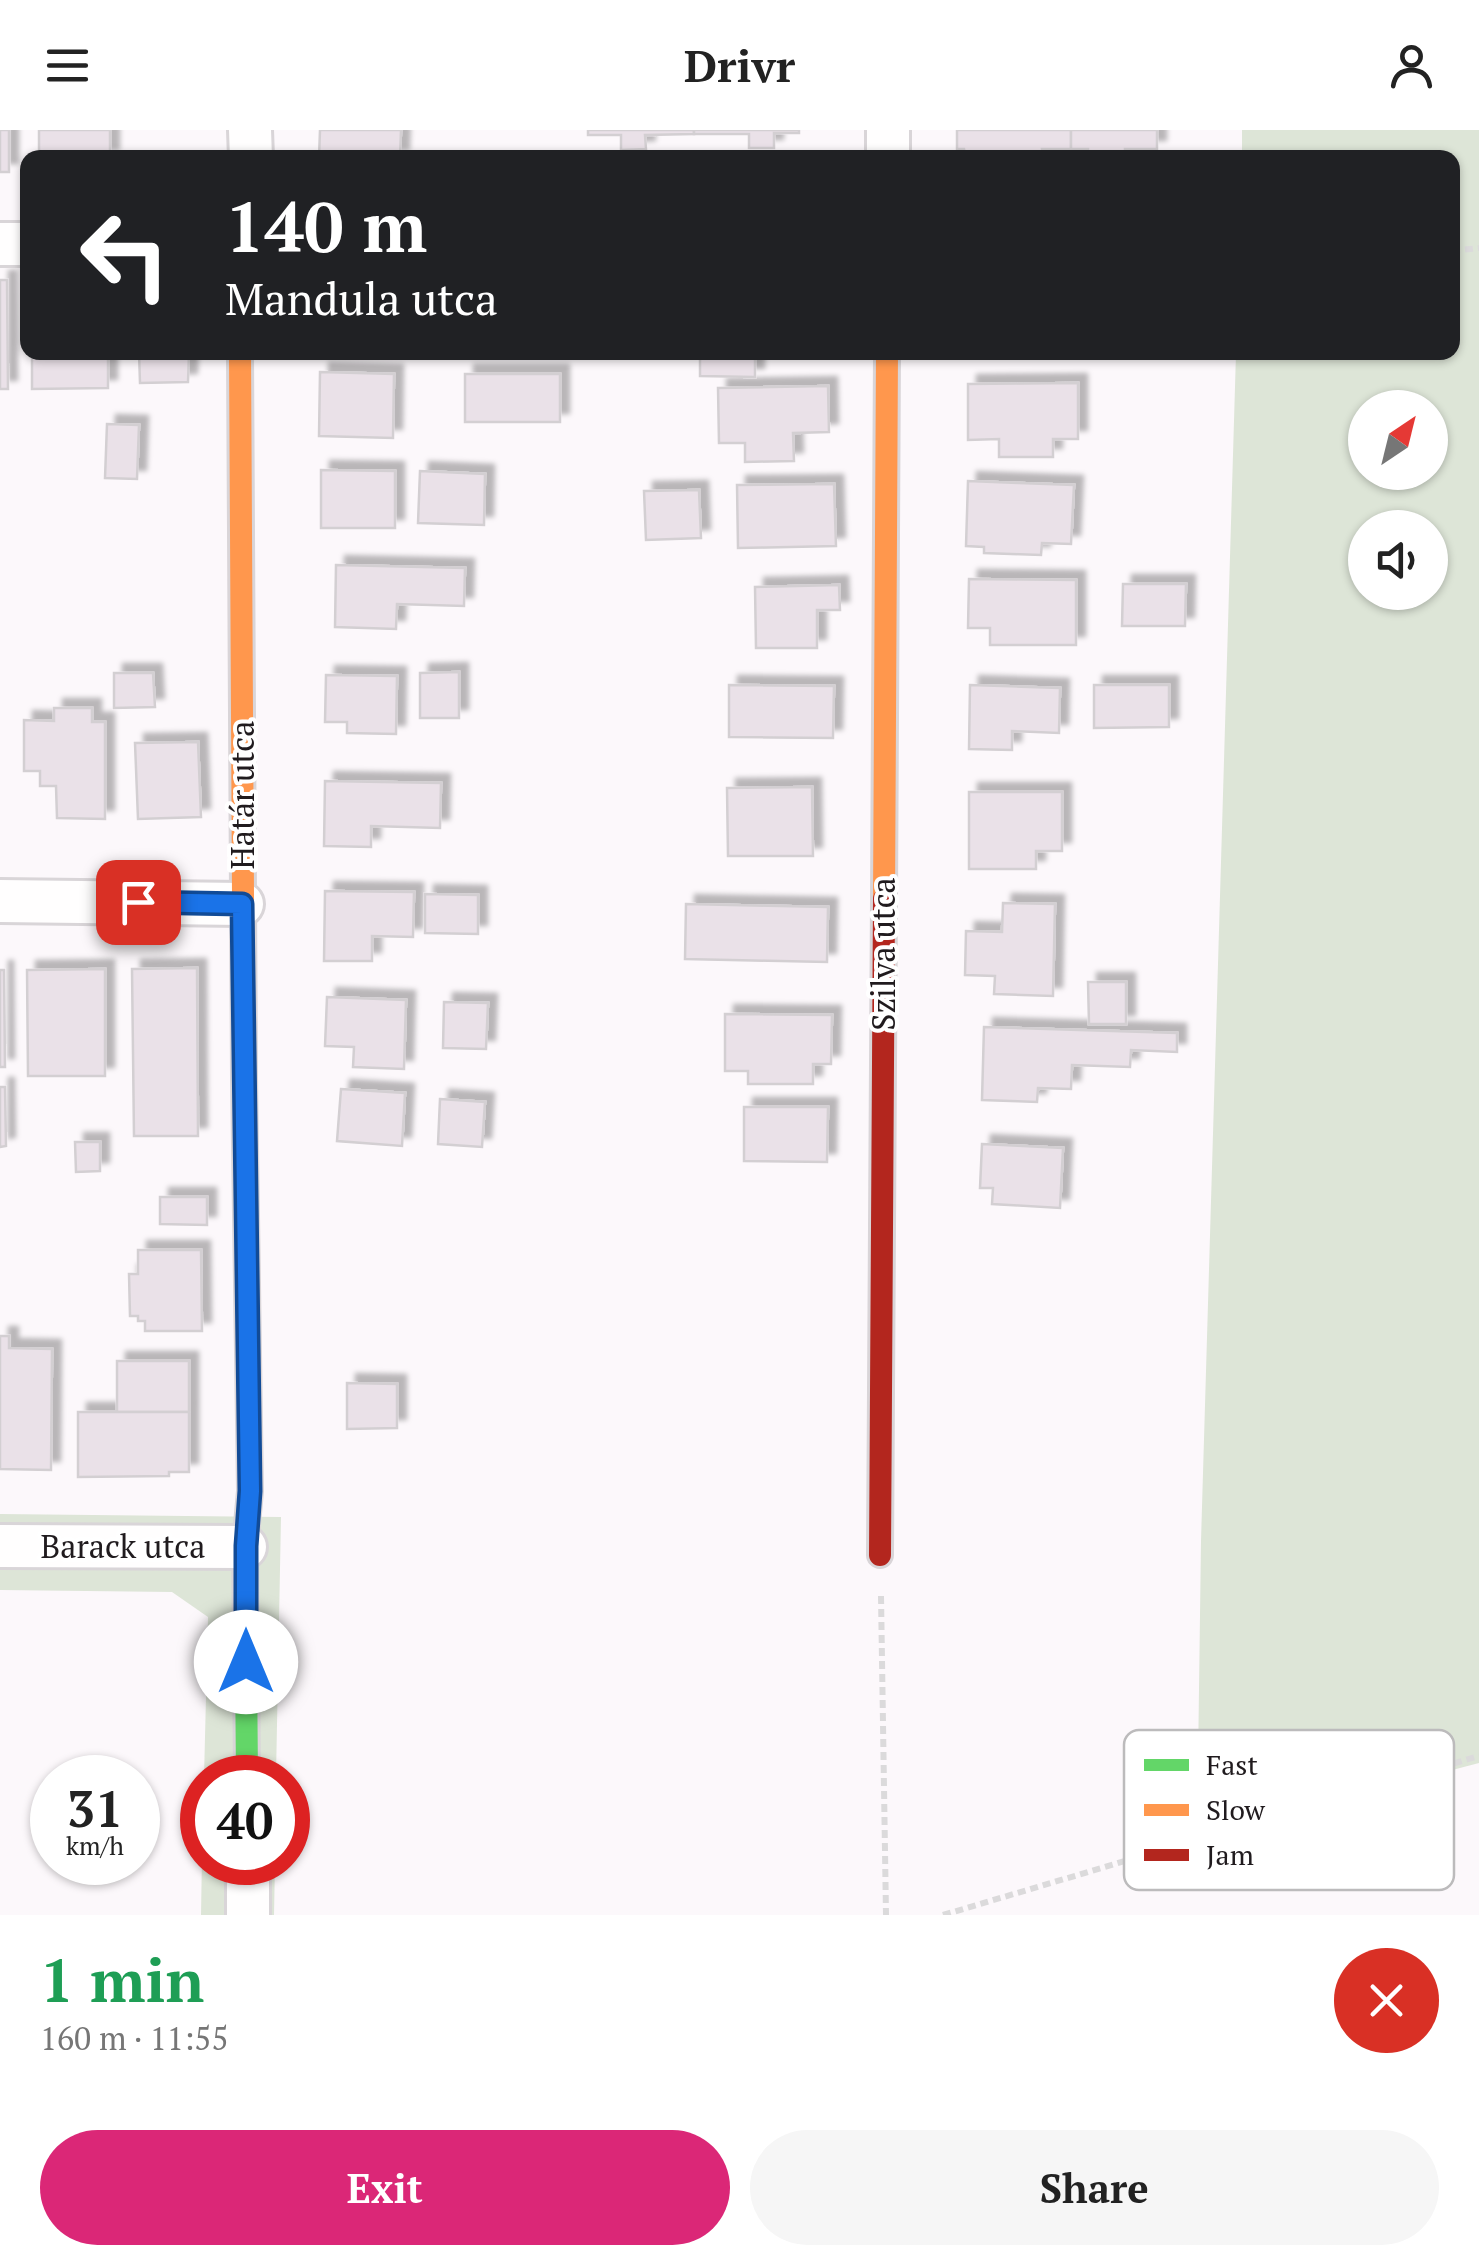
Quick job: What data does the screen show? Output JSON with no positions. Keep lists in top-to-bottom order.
{
  "streets": {
    "street": ["Határ utca", "Szilva utca", "Barack utca"]
  },
  "crossings": [
    ["Határ utca", "Barack utca"]
  ],
  "legend": ["Fast", "Slow", "Jam"],
  "north": "top right",
  "page": {
    "header": "Drivr",
    "turn": ["140 m", "Mandula utca"],
    "speed": "31 km/h",
    "limit": "40",
    "heading": ["1 min", "160 m · 11:55"],
    "buttons": ["Exit", "Share"]
  }
}
